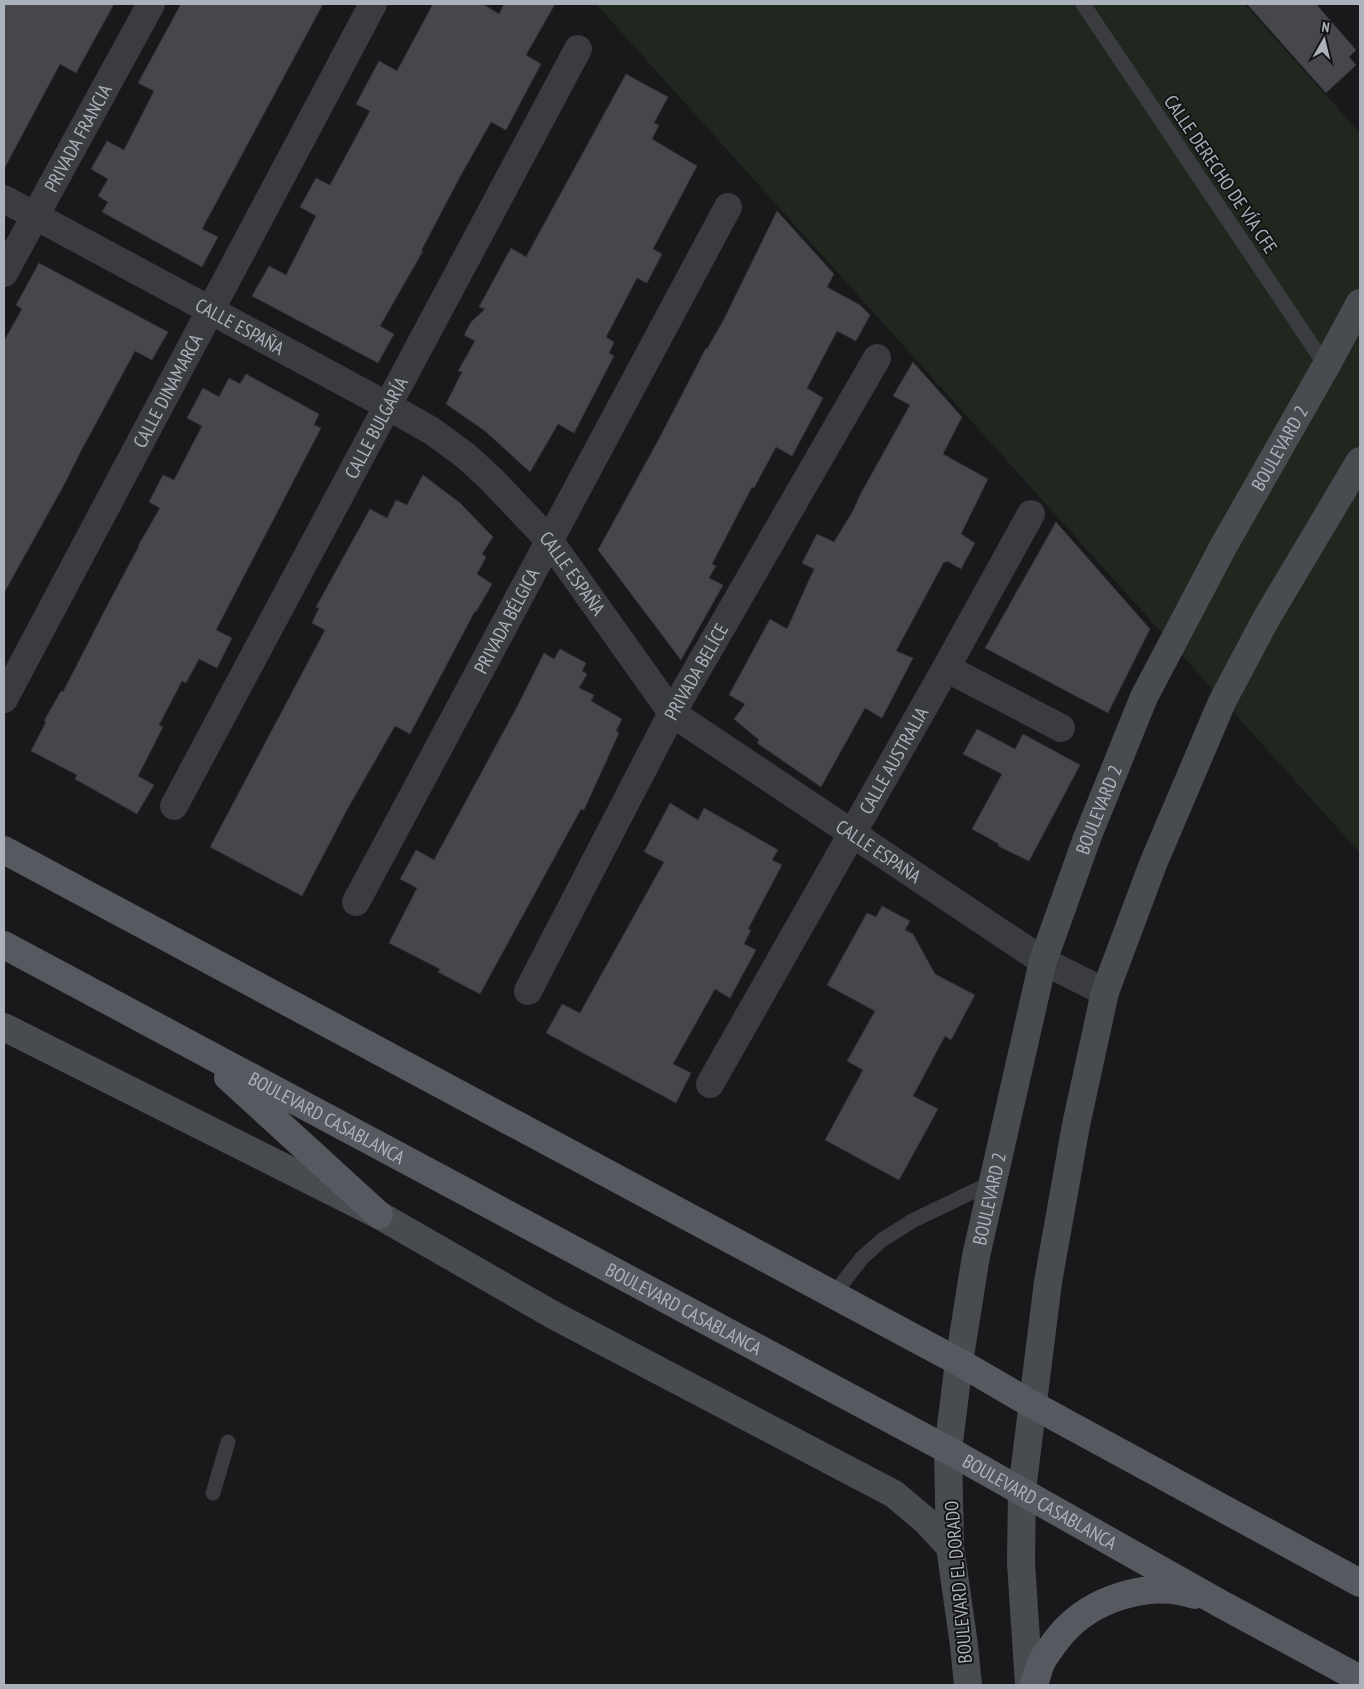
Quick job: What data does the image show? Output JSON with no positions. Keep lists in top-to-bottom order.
{
  "streets": {
    "main road": ["BOULEVARD 2", "BOULEVARD CASABLANCA", "BOULEVARD EL DORADO"],
    "street": [
      "PRIVADA FRANCIA",
      "CALLE ESPAÑA",
      "CALLE DINAMARCA",
      "CALLE BULGARÍA",
      "PRIVADA BÉLGICA",
      "PRIVADA BELÍCE",
      "CALLE AUSTRALIA"
    ],
    "lane": ["CALLE DERECHO DE VÍA CFE"]
  },
  "crossings": [
    ["PRIVADA FRANCIA", "CALLE ESPAÑA"],
    ["CALLE DERECHO DE VÍA CFE", "BOULEVARD 2"],
    ["CALLE ESPAÑA", "CALLE DINAMARCA"],
    ["CALLE ESPAÑA", "CALLE BULGARÍA"],
    ["CALLE ESPAÑA", "BOULEVARD 2"],
    ["CALLE ESPAÑA", "PRIVADA BÉLGICA"],
    ["CALLE ESPAÑA", "PRIVADA BELÍCE"],
    ["CALLE ESPAÑA", "CALLE AUSTRALIA"],
    ["BOULEVARD 2", "BOULEVARD CASABLANCA"],
    ["BOULEVARD 2", "BOULEVARD EL DORADO"],
    ["BOULEVARD CASABLANCA", "BOULEVARD EL DORADO"]
  ],
  "north": "top"
}
